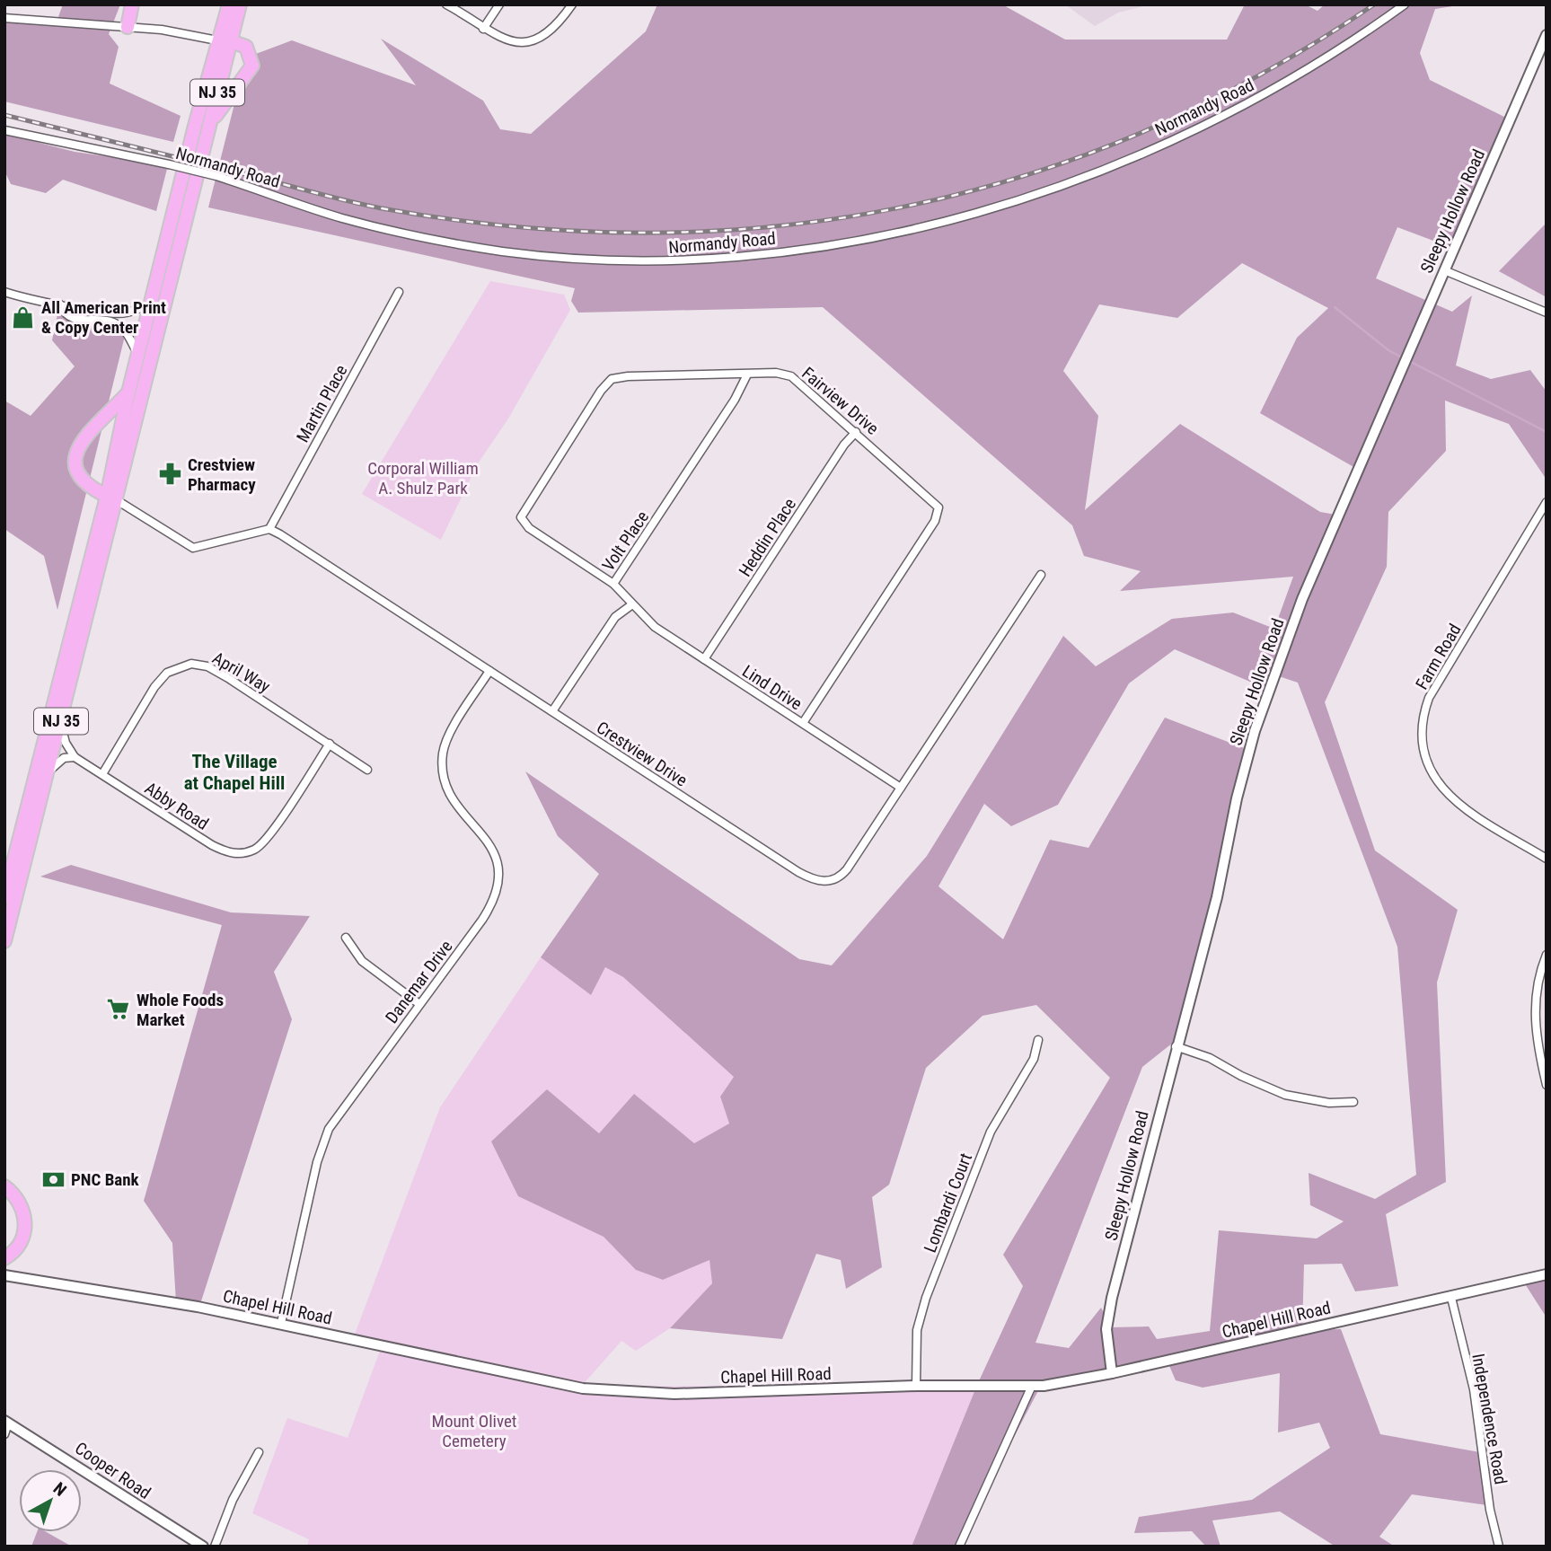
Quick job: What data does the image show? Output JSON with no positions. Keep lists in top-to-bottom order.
{
  "streets": {
    "highway": ["NJ 35"],
    "street": [
      "Normandy Road",
      "Sleepy Hollow Road",
      "Fairview Drive",
      "Martin Place",
      "Heddin Place",
      "Volt Place",
      "Farm Road",
      "April Way",
      "Lind Drive",
      "Crestview Drive",
      "Abby Road",
      "Danemar Drive",
      "Lombardi Court",
      "Chapel Hill Road",
      "Independence Road",
      "Cooper Road"
    ]
  },
  "crossings": [
    ["Sleepy Hollow Road", "Chapel Hill Road"],
    ["Fairview Drive", "Heddin Place"],
    ["Fairview Drive", "Volt Place"],
    ["Fairview Drive", "Lind Drive"],
    ["Martin Place", "Crestview Drive"],
    ["Heddin Place", "Lind Drive"],
    ["Volt Place", "Lind Drive"],
    ["April Way", "Abby Road"],
    ["Lind Drive", "Crestview Drive"],
    ["Crestview Drive", "Danemar Drive"],
    ["Danemar Drive", "Chapel Hill Road"],
    ["Lombardi Court", "Chapel Hill Road"],
    ["Chapel Hill Road", "Independence Road"]
  ],
  "districts": ["The Village at Chapel Hill"],
  "parks": ["Corporal William A. Shulz Park", "Mount Olivet Cemetery"],
  "places": {
    "shop": ["All American Print & Copy Center"],
    "pharmacy": ["Crestview Pharmacy"],
    "supermarket": ["Whole Foods Market"],
    "bank": ["PNC Bank"]
  },
  "north": "top right"
}
